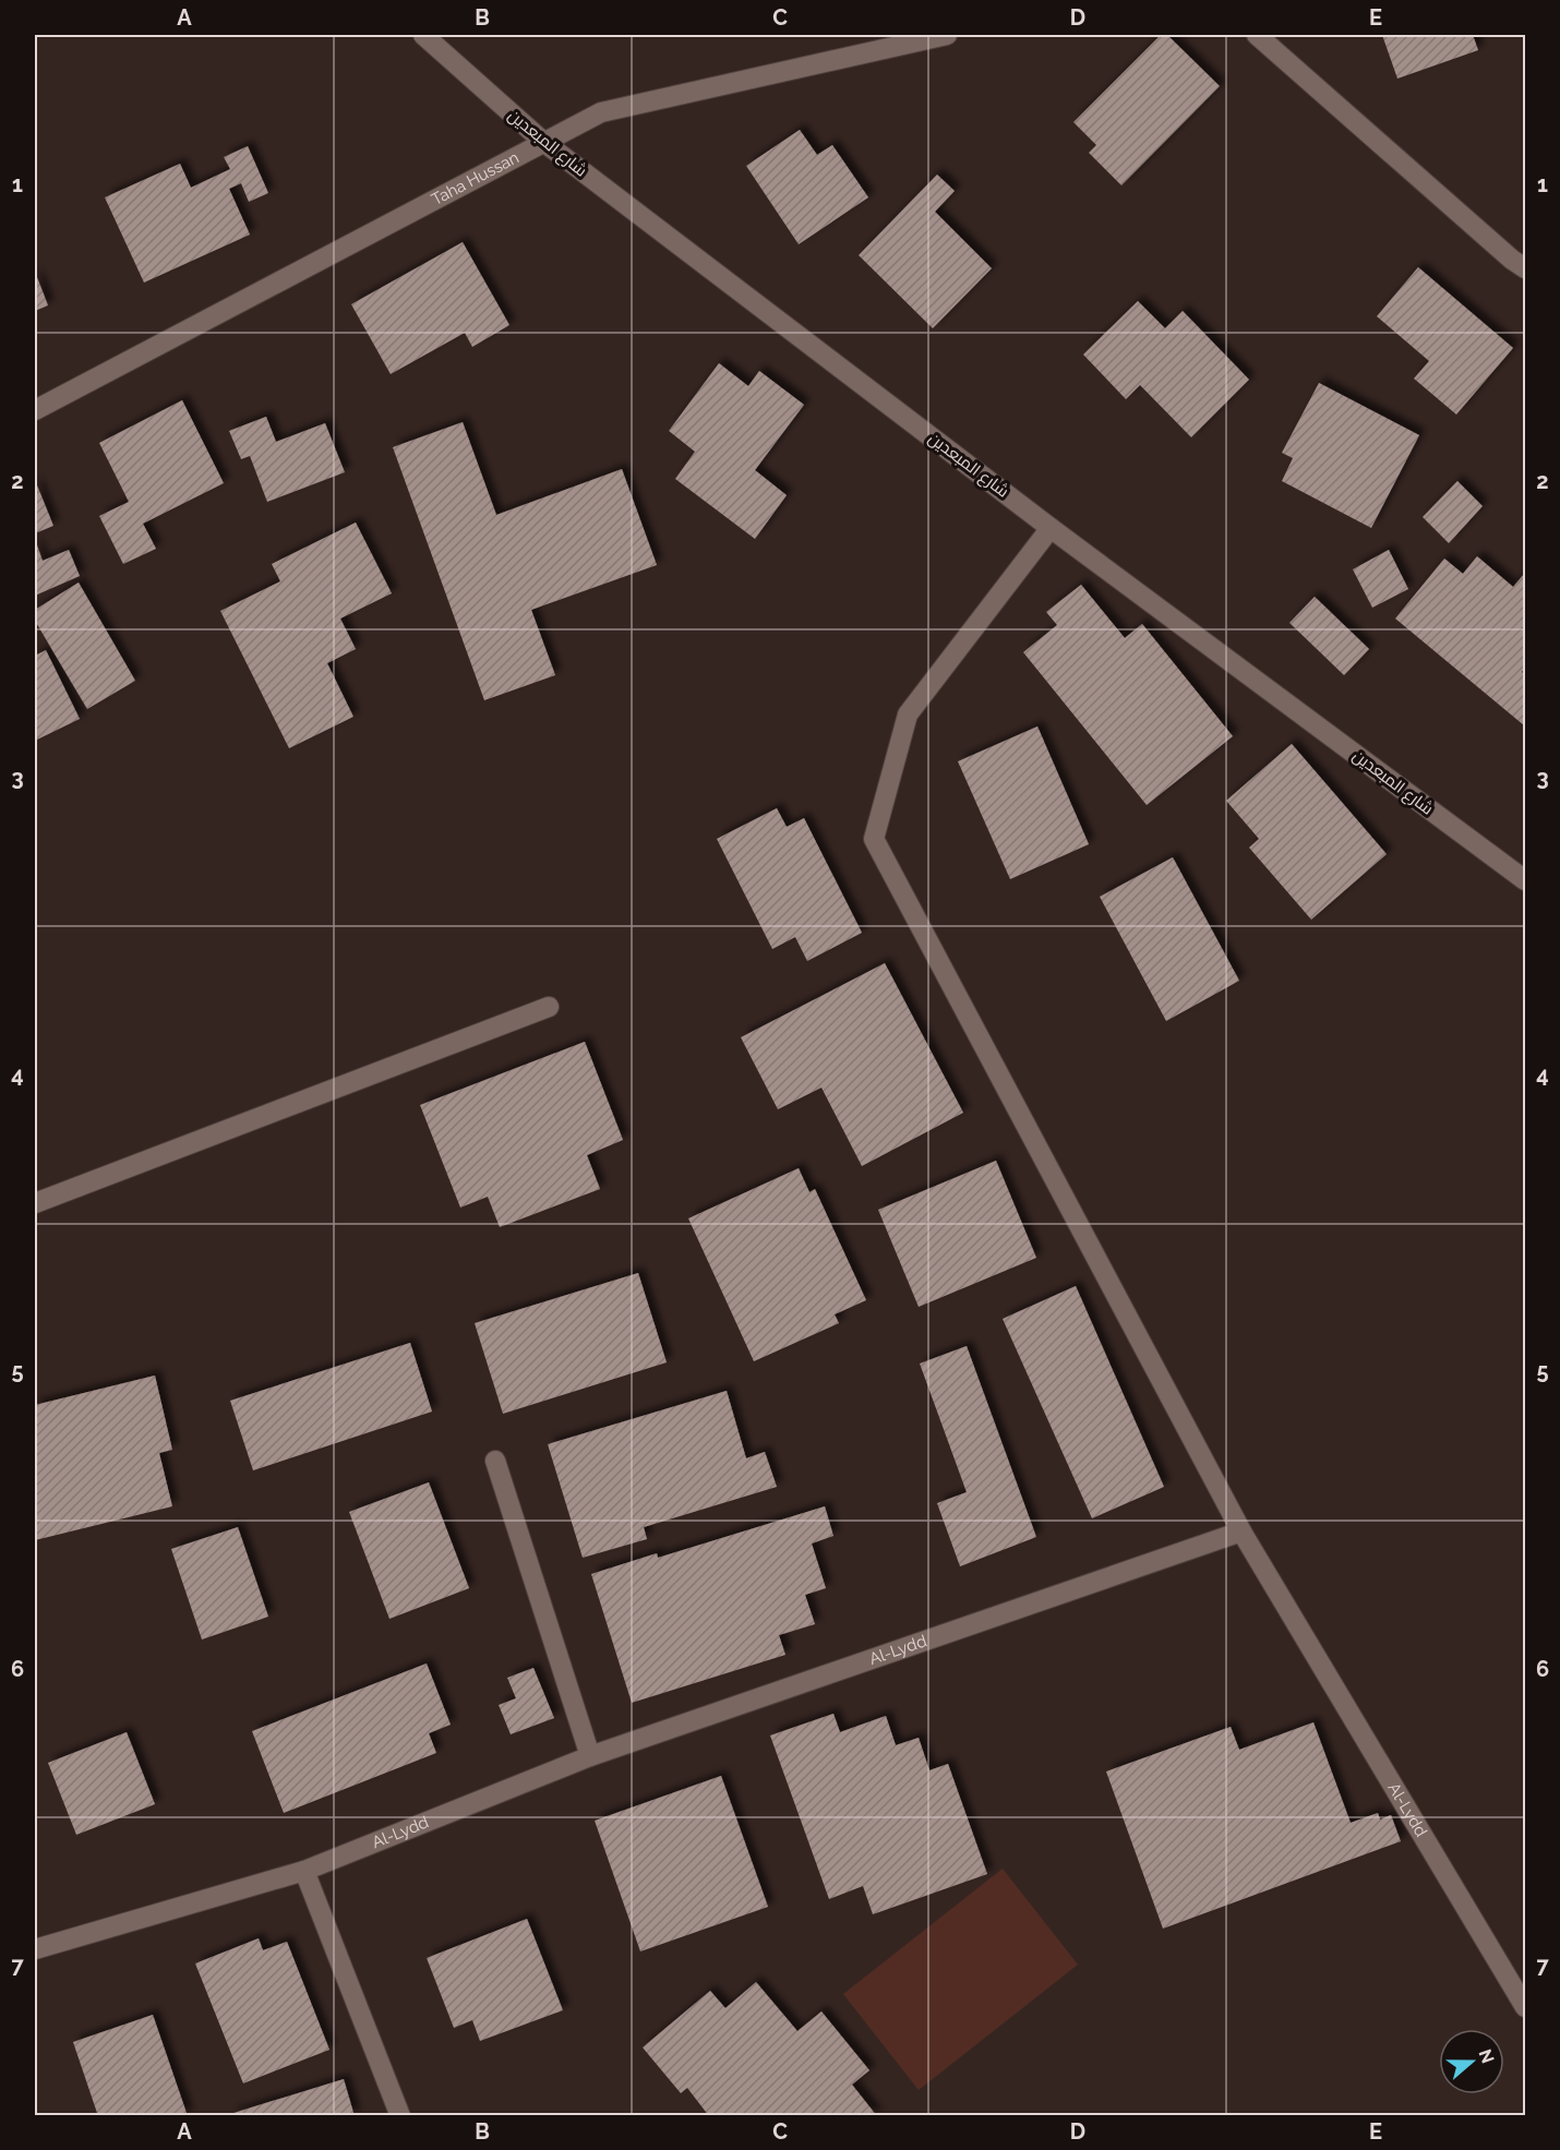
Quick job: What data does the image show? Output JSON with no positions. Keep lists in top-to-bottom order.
{
  "streets": {
    "street": ["شارع المبعدين", "Taha Hussan", "Al-Lydd"]
  },
  "crossings": [
    ["شارع المبعدين", "Taha Hussan"]
  ],
  "north": "right",
  "grid": {
    "columns": [
      "A",
      "B",
      "C",
      "D",
      "E"
    ],
    "rows": [
      "1",
      "2",
      "3",
      "4",
      "5",
      "6",
      "7"
    ]
  }
}
